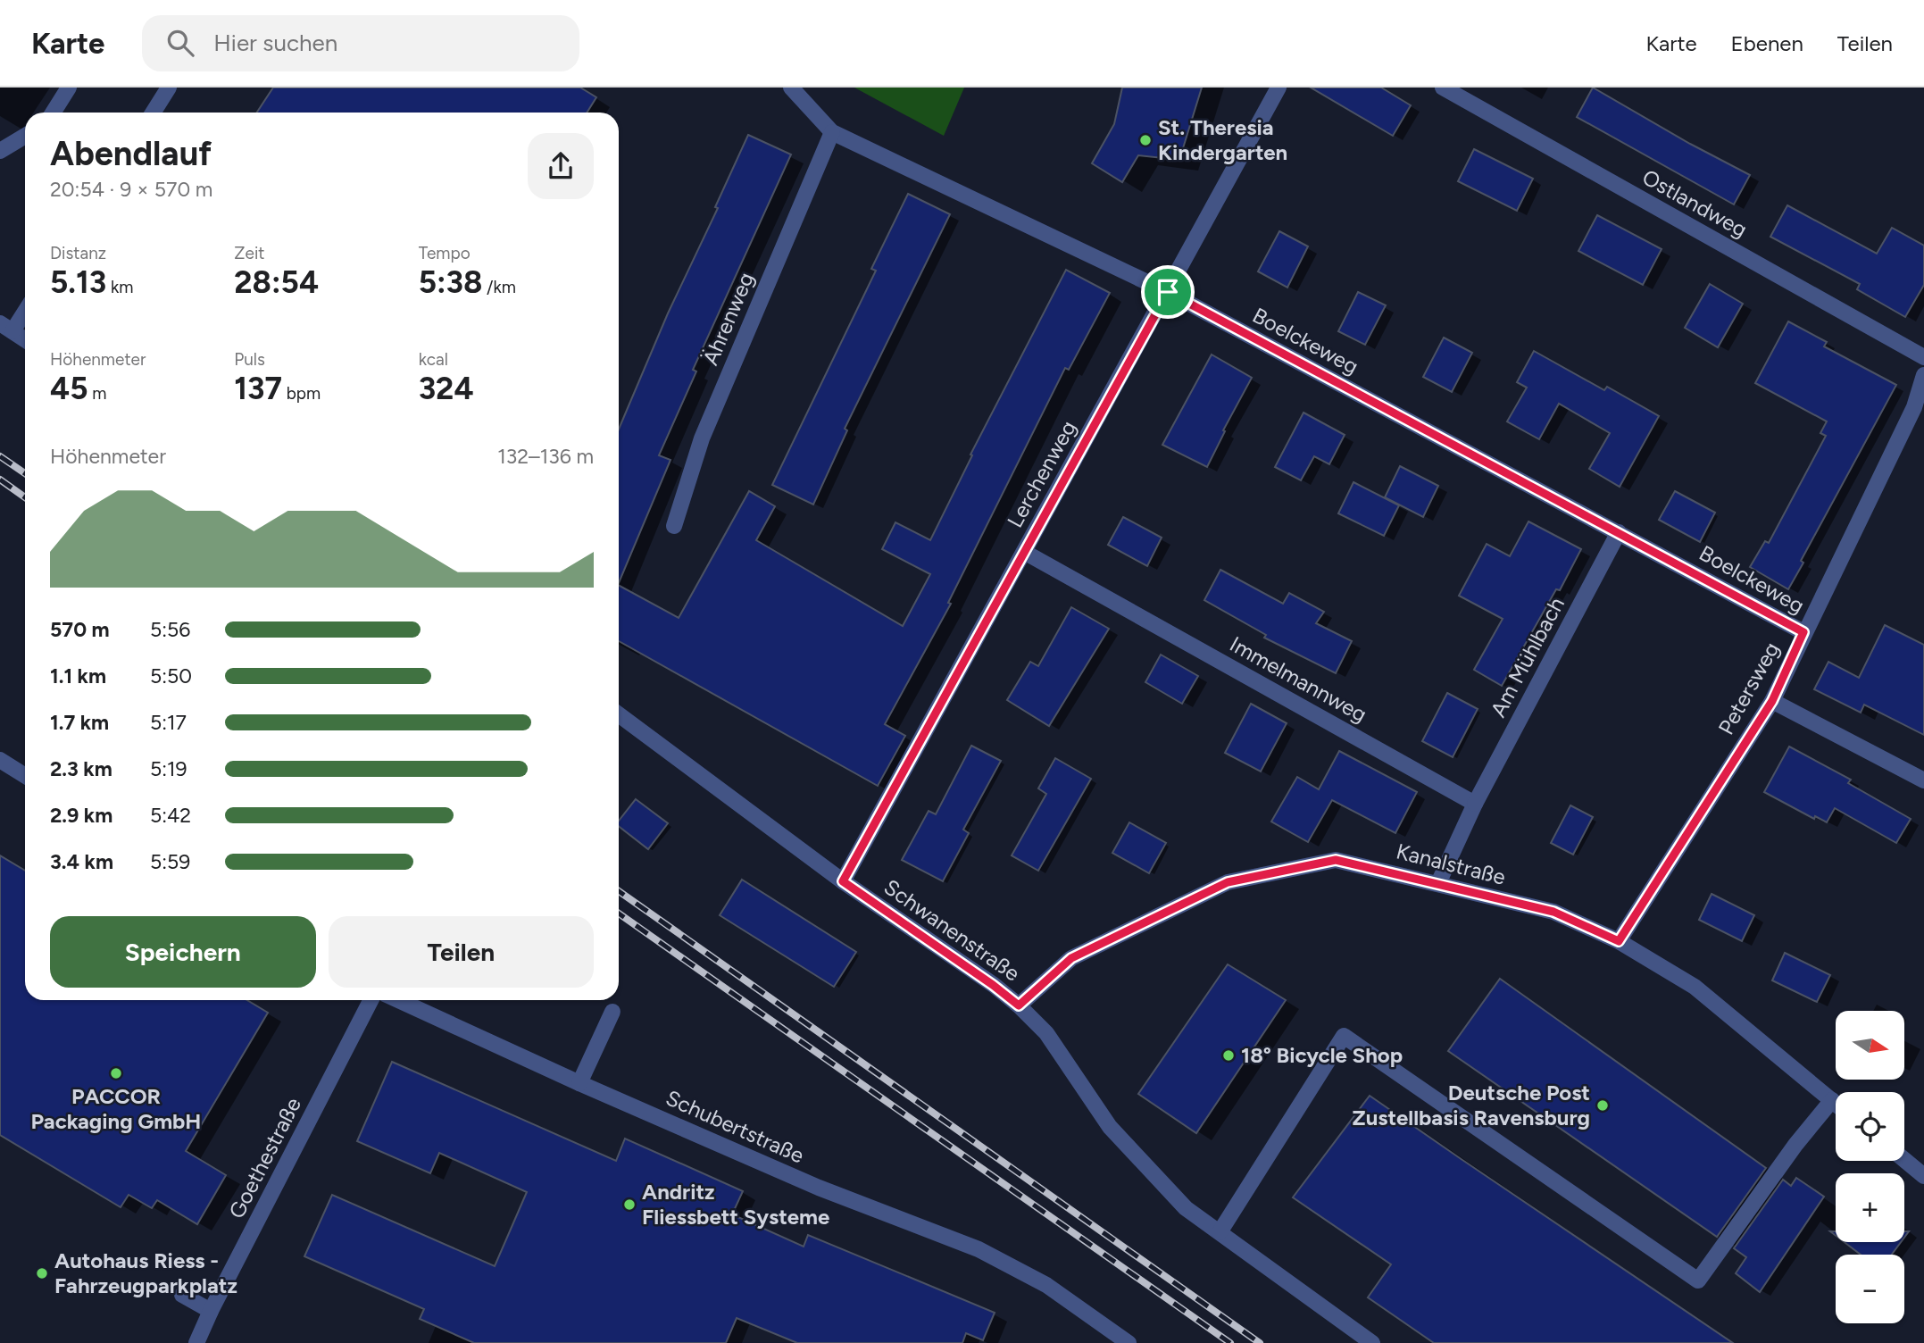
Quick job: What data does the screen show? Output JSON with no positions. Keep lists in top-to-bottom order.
{
  "streets": {
    "street": [
      "Ostlandweg",
      "Ährenweg",
      "Boelckeweg",
      "Lerchenweg",
      "Am Mühlbach",
      "Immelmannweg",
      "Petersweg",
      "Kanalstraße",
      "Schwanenstraße",
      "Schubertstraße",
      "Goethestraße"
    ]
  },
  "crossings": [
    ["Ährenweg", "Boelckeweg"],
    ["Boelckeweg", "Lerchenweg"],
    ["Boelckeweg", "Am Mühlbach"],
    ["Boelckeweg", "Petersweg"],
    ["Lerchenweg", "Immelmannweg"],
    ["Lerchenweg", "Schwanenstraße"],
    ["Am Mühlbach", "Immelmannweg"],
    ["Petersweg", "Kanalstraße"],
    ["Kanalstraße", "Schwanenstraße"]
  ],
  "places": [
    "St. Theresia Kindergarten",
    "18° Bicycle Shop",
    "PACCOR Packaging GmbH",
    "Deutsche Post Zustellbasis Ravensburg",
    "Andritz Fliessbett Systeme",
    "Autohaus Riess - Fahrzeugparkplatz"
  ],
  "north": "right",
  "page": {
    "header": "Karte",
    "search": "Hier suchen",
    "nav": ["Karte", "Ebenen", "Teilen"],
    "heading": ["Abendlauf", "20:54 · 9 × 570 m"],
    "stats": [
      ["Distanz", "5.13 km"],
      ["Zeit", "28:54"],
      ["Tempo", "5:38 /km"],
      ["Höhenmeter", "45 m"],
      ["Puls", "137 bpm"],
      ["kcal", "324"]
    ],
    "chart": ["Höhenmeter", "132–136 m"],
    "list": [
      {
        "name": "570 m",
        "note": "5:56"
      },
      {
        "name": "1.1 km",
        "note": "5:50"
      },
      {
        "name": "1.7 km",
        "note": "5:17"
      },
      {
        "name": "2.3 km",
        "note": "5:19"
      },
      {
        "name": "2.9 km",
        "note": "5:42"
      },
      {
        "name": "3.4 km",
        "note": "5:59"
      }
    ],
    "buttons": ["Speichern", "Teilen"],
    "map_buttons": ["+", "−"]
  }
}
